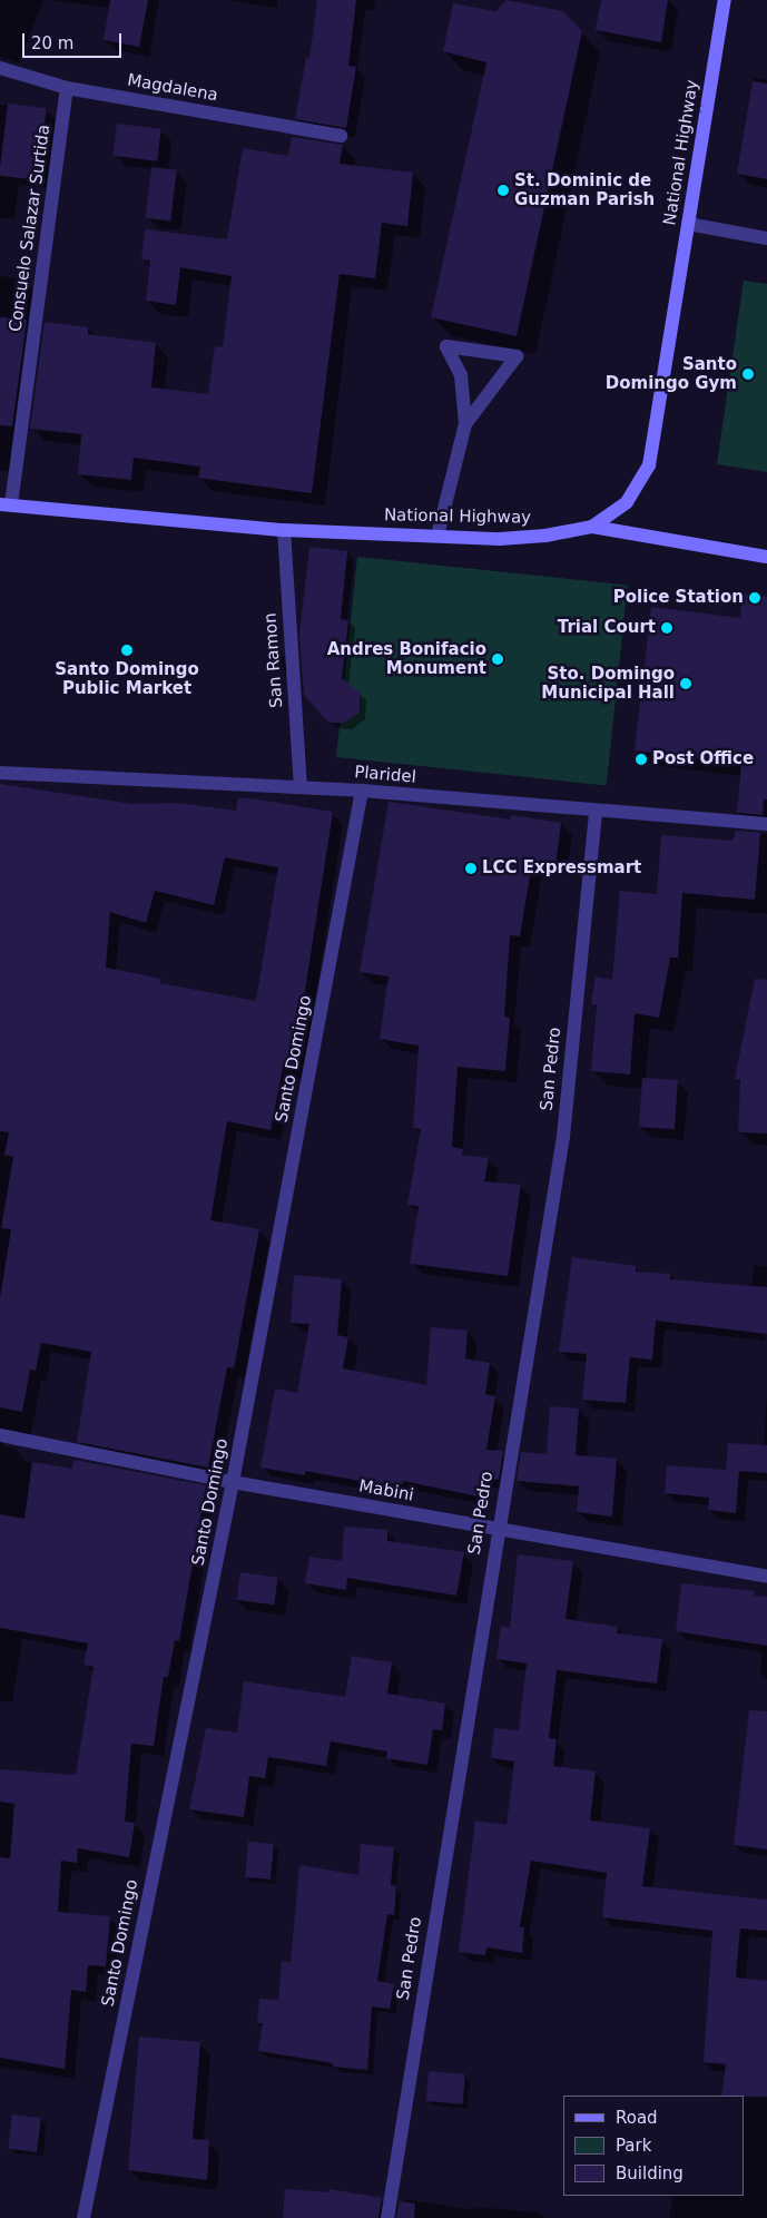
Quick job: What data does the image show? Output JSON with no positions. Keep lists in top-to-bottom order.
{
  "streets": {
    "main road": ["National Highway"],
    "street": [
      "Magdalena",
      "Consuelo Salazar Surtida",
      "San Ramon",
      "Plaridel",
      "Santo Domingo",
      "San Pedro",
      "Mabini"
    ]
  },
  "crossings": [
    ["Magdalena", "Consuelo Salazar Surtida"],
    ["National Highway", "Consuelo Salazar Surtida"],
    ["National Highway", "San Ramon"],
    ["San Ramon", "Plaridel"],
    ["Plaridel", "Santo Domingo"],
    ["Plaridel", "San Pedro"],
    ["Santo Domingo", "Mabini"],
    ["San Pedro", "Mabini"]
  ],
  "places": [
    "St. Dominic de Guzman Parish",
    "Santo Domingo Gym",
    "Police Station",
    "Trial Court",
    "Santo Domingo Public Market",
    "Andres Bonifacio Monument",
    "Sto. Domingo Municipal Hall",
    "Post Office",
    "LCC Expressmart"
  ],
  "legend": ["Road", "Park", "Building"],
  "scale_bar": "20 m"
}
